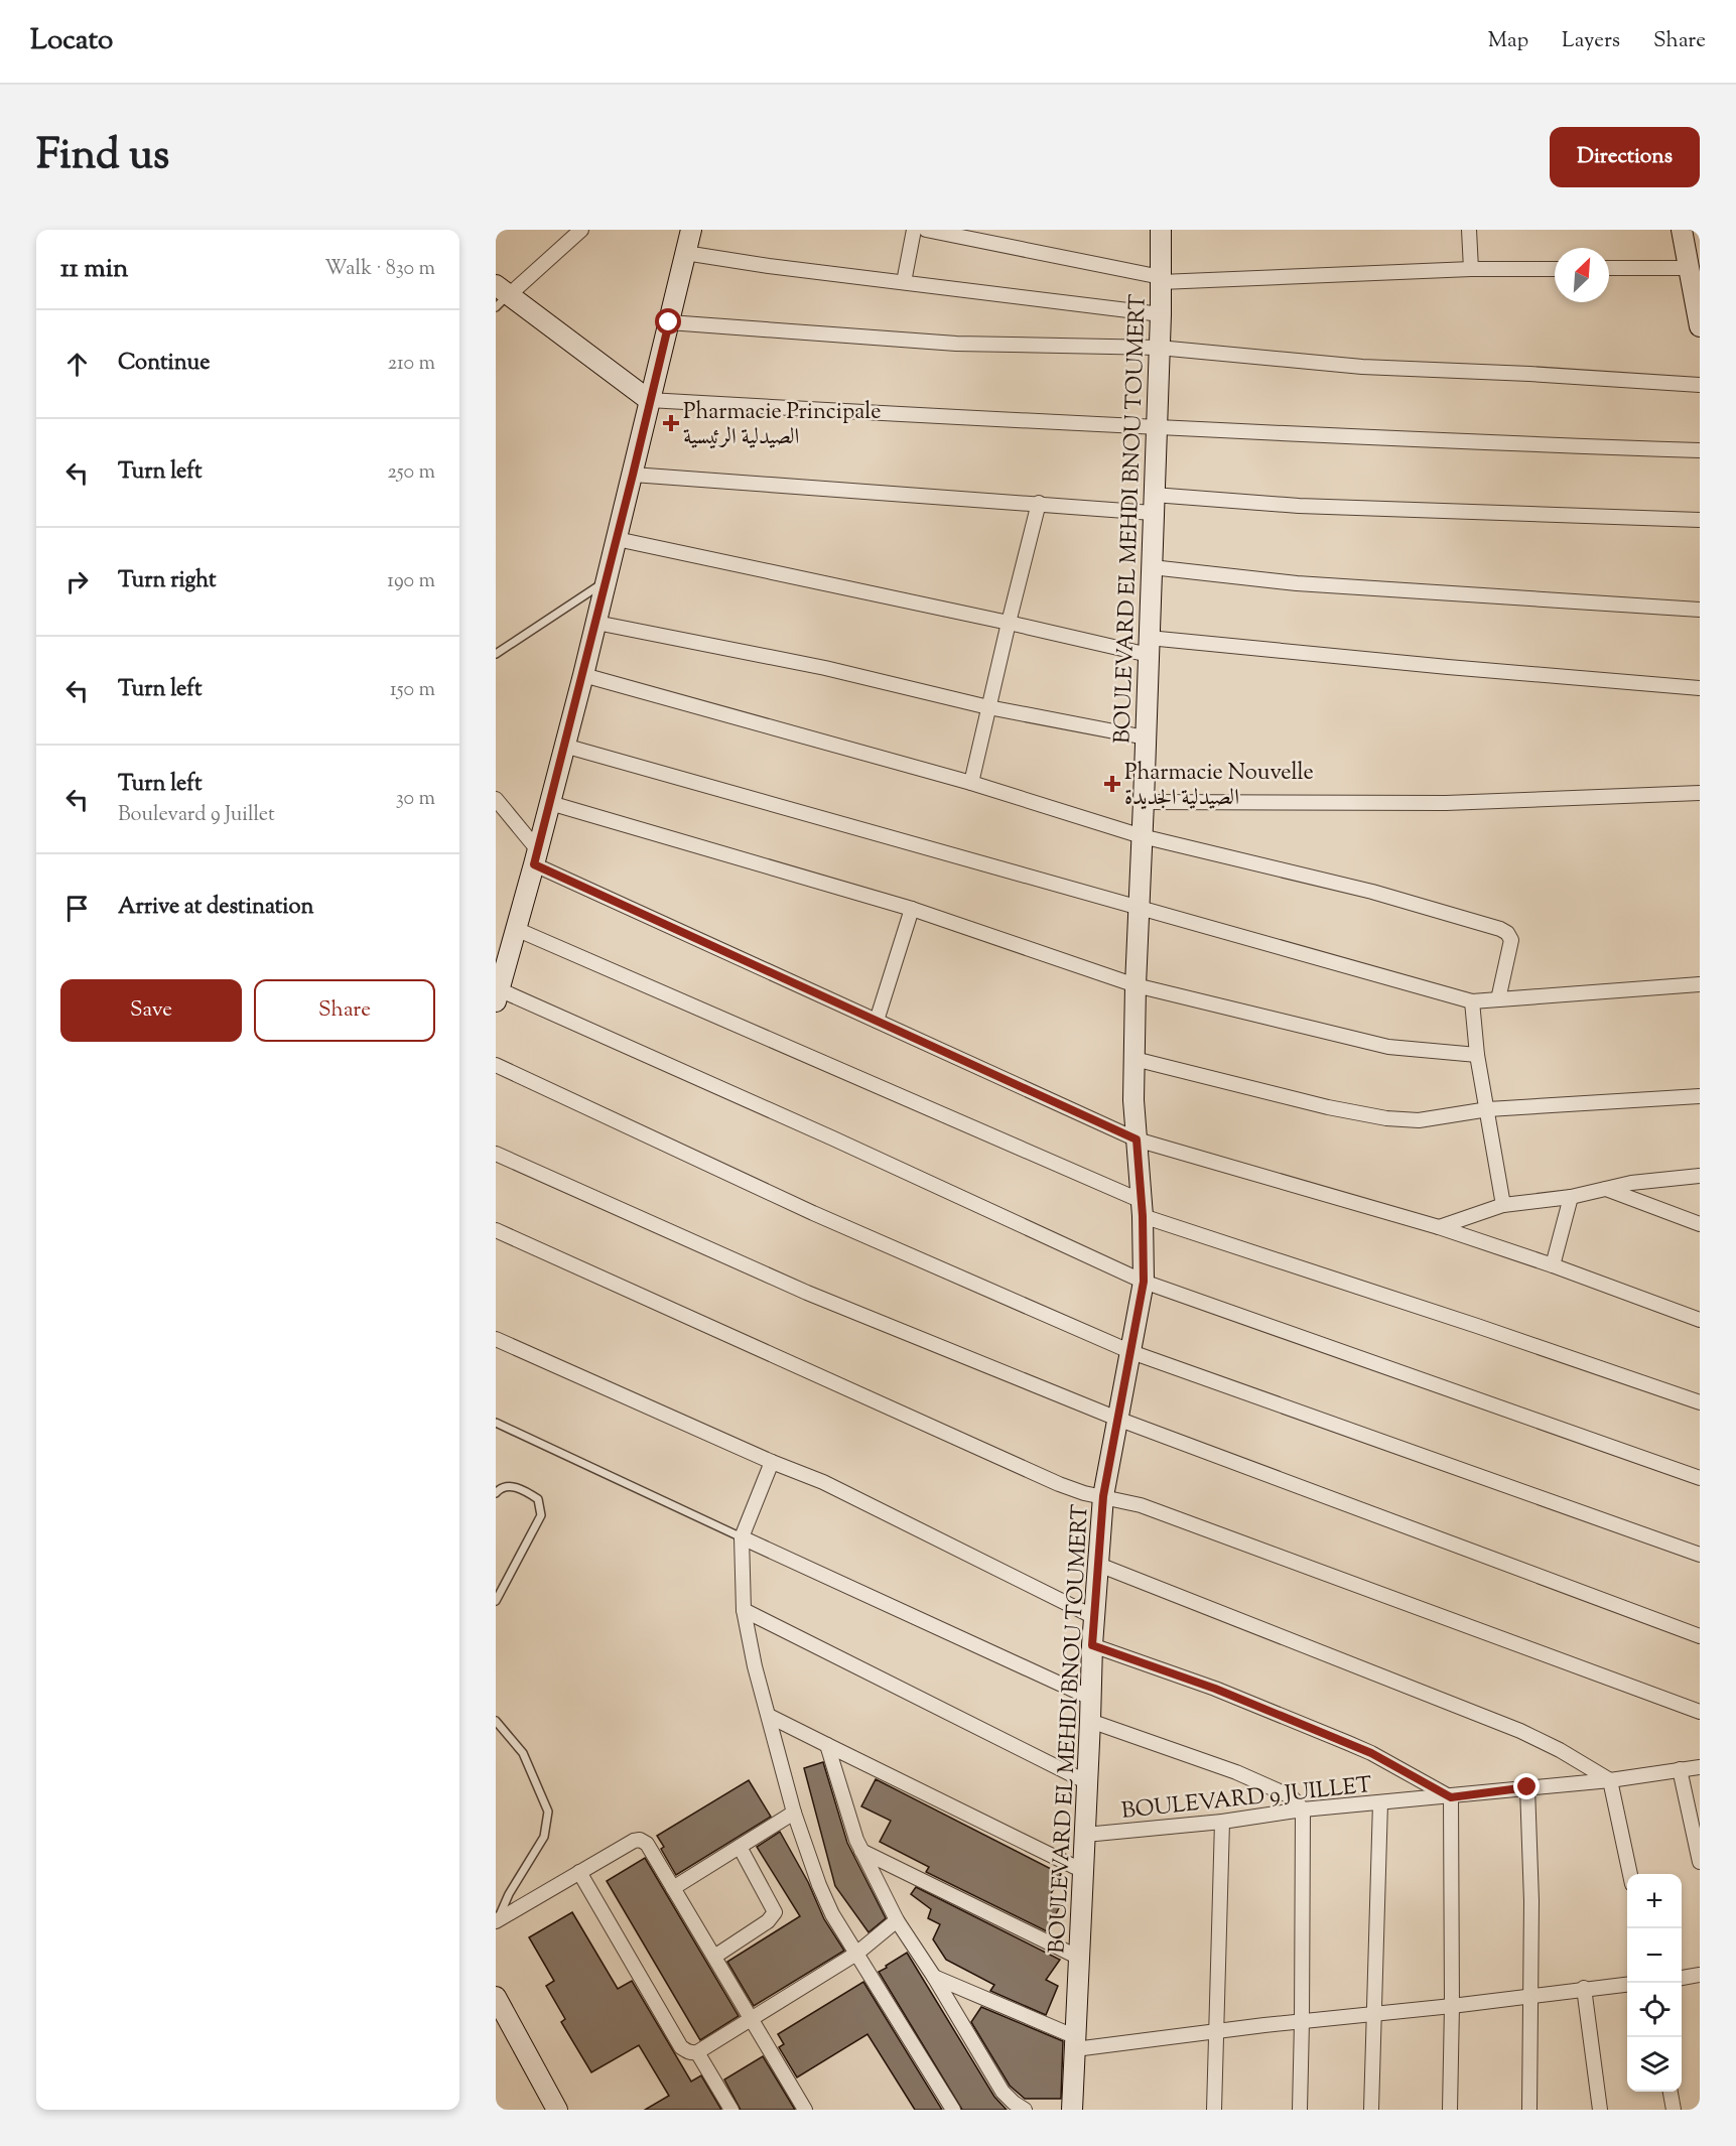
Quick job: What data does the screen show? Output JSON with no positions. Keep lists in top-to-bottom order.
{
  "streets": {
    "main road": ["BOULEVARD EL MEHDI BNOU TOUMERT"],
    "street": ["BOULEVARD 9 JUILLET"]
  },
  "crossings": [
    ["BOULEVARD EL MEHDI BNOU TOUMERT", "BOULEVARD 9 JUILLET"]
  ],
  "places": {
    "health": ["Pharmacie Principale الصيدلية الرئيسية", "Pharmacie Nouvelle الصيدلية الجديدة"]
  },
  "north": "top right",
  "page": {
    "header": "Locato",
    "nav": ["Map", "Layers", "Share"],
    "title": "Find us",
    "buttons": [
      "Directions",
      ["Save", "Share"]
    ],
    "heading": ["11 min", "Walk · 830 m"],
    "list": [
      ["Continue", "210 m"],
      ["Turn left", "250 m"],
      ["Turn right", "190 m"],
      ["Turn left", "150 m"],
      ["Turn left", "Boulevard 9 Juillet", "30 m"],
      "Arrive at destination"
    ],
    "map_buttons": ["+", "−"]
  }
}
